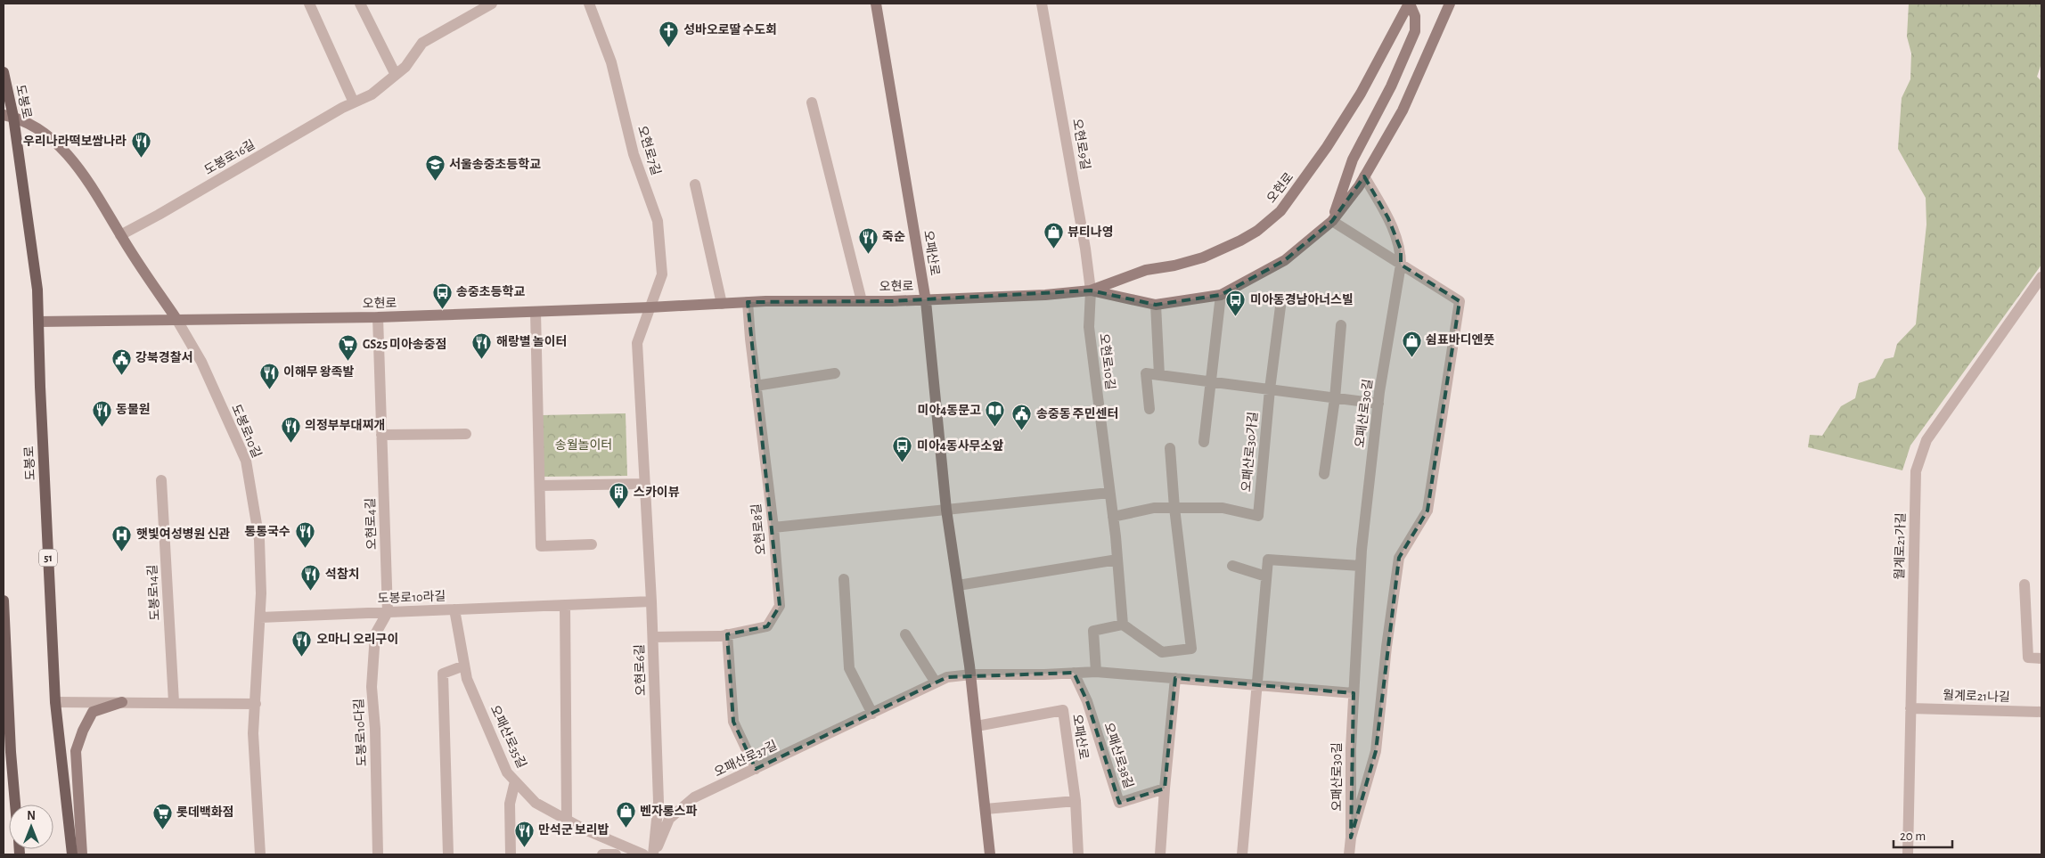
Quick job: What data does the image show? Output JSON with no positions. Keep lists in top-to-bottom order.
{
  "streets": {
    "main road": ["도봉로", "51"],
    "street": [
      "오현로9길",
      "오현로7길",
      "도봉로16길",
      "오현로",
      "오패산로",
      "오현로10길",
      "오패산로30길",
      "도봉로10길",
      "오패산로30가길",
      "오현로4길",
      "오현로8길",
      "월계로21가길",
      "도봉로14길",
      "도봉로10라길",
      "오현로6길",
      "월계로21나길",
      "도봉로10다길",
      "오패산로35길",
      "오패산로38길",
      "오패산로37길"
    ]
  },
  "crossings": [
    ["도봉로", "오현로"],
    ["도봉로", "도봉로10길"],
    ["오현로9길", "오현로"],
    ["오현로9길", "오현로10길"],
    ["오현로7길", "오현로"],
    ["오현로7길", "오현로6길"],
    ["도봉로16길", "도봉로10길"],
    ["오현로", "오패산로"],
    ["오현로", "오현로10길"],
    ["오현로", "오패산로30길"],
    ["오현로", "도봉로10길"],
    ["오현로", "오현로4길"],
    ["오현로", "오현로8길"],
    ["오현로", "오현로6길"],
    ["오패산로", "오패산로37길"],
    ["도봉로10길", "도봉로10라길"],
    ["오현로4길", "도봉로10라길"],
    ["오현로4길", "도봉로10다길"],
    ["오현로8길", "오현로6길"],
    ["월계로21가길", "월계로21나길"],
    ["도봉로10라길", "오현로6길"],
    ["도봉로10라길", "도봉로10다길"],
    ["도봉로10라길", "오패산로35길"],
    ["오현로6길", "오패산로37길"]
  ],
  "parks": ["송월놀이터"],
  "places": {
    "church": ["성바오로딸 수도회"],
    "restaurant": [
      "우리나라떡보쌈나라",
      "죽순",
      "해랑별 놀이터",
      "이해무 왕족발",
      "동물원",
      "의정부부대찌개",
      "통통국수",
      "석참치",
      "오마니 오리구이",
      "만석군 보리밥"
    ],
    "school or university": ["서울송중초등학교"],
    "shop": ["뷰티나영", "쉼표바디엔풋", "벤자롱스파"],
    "bus stop": ["송중초등학교", "미아동경남아너스빌", "미아4동사무소앞"],
    "supermarket": ["GS25 미아송중점", "롯데백화점"],
    "public building": ["강북경찰서", "송중동 주민센터"],
    "library": ["미아4동문고"],
    "building": ["스카이뷰"],
    "hospital": ["햇빛여성병원 신관"]
  },
  "scale_bar": "20 m",
  "north": "top"
}
